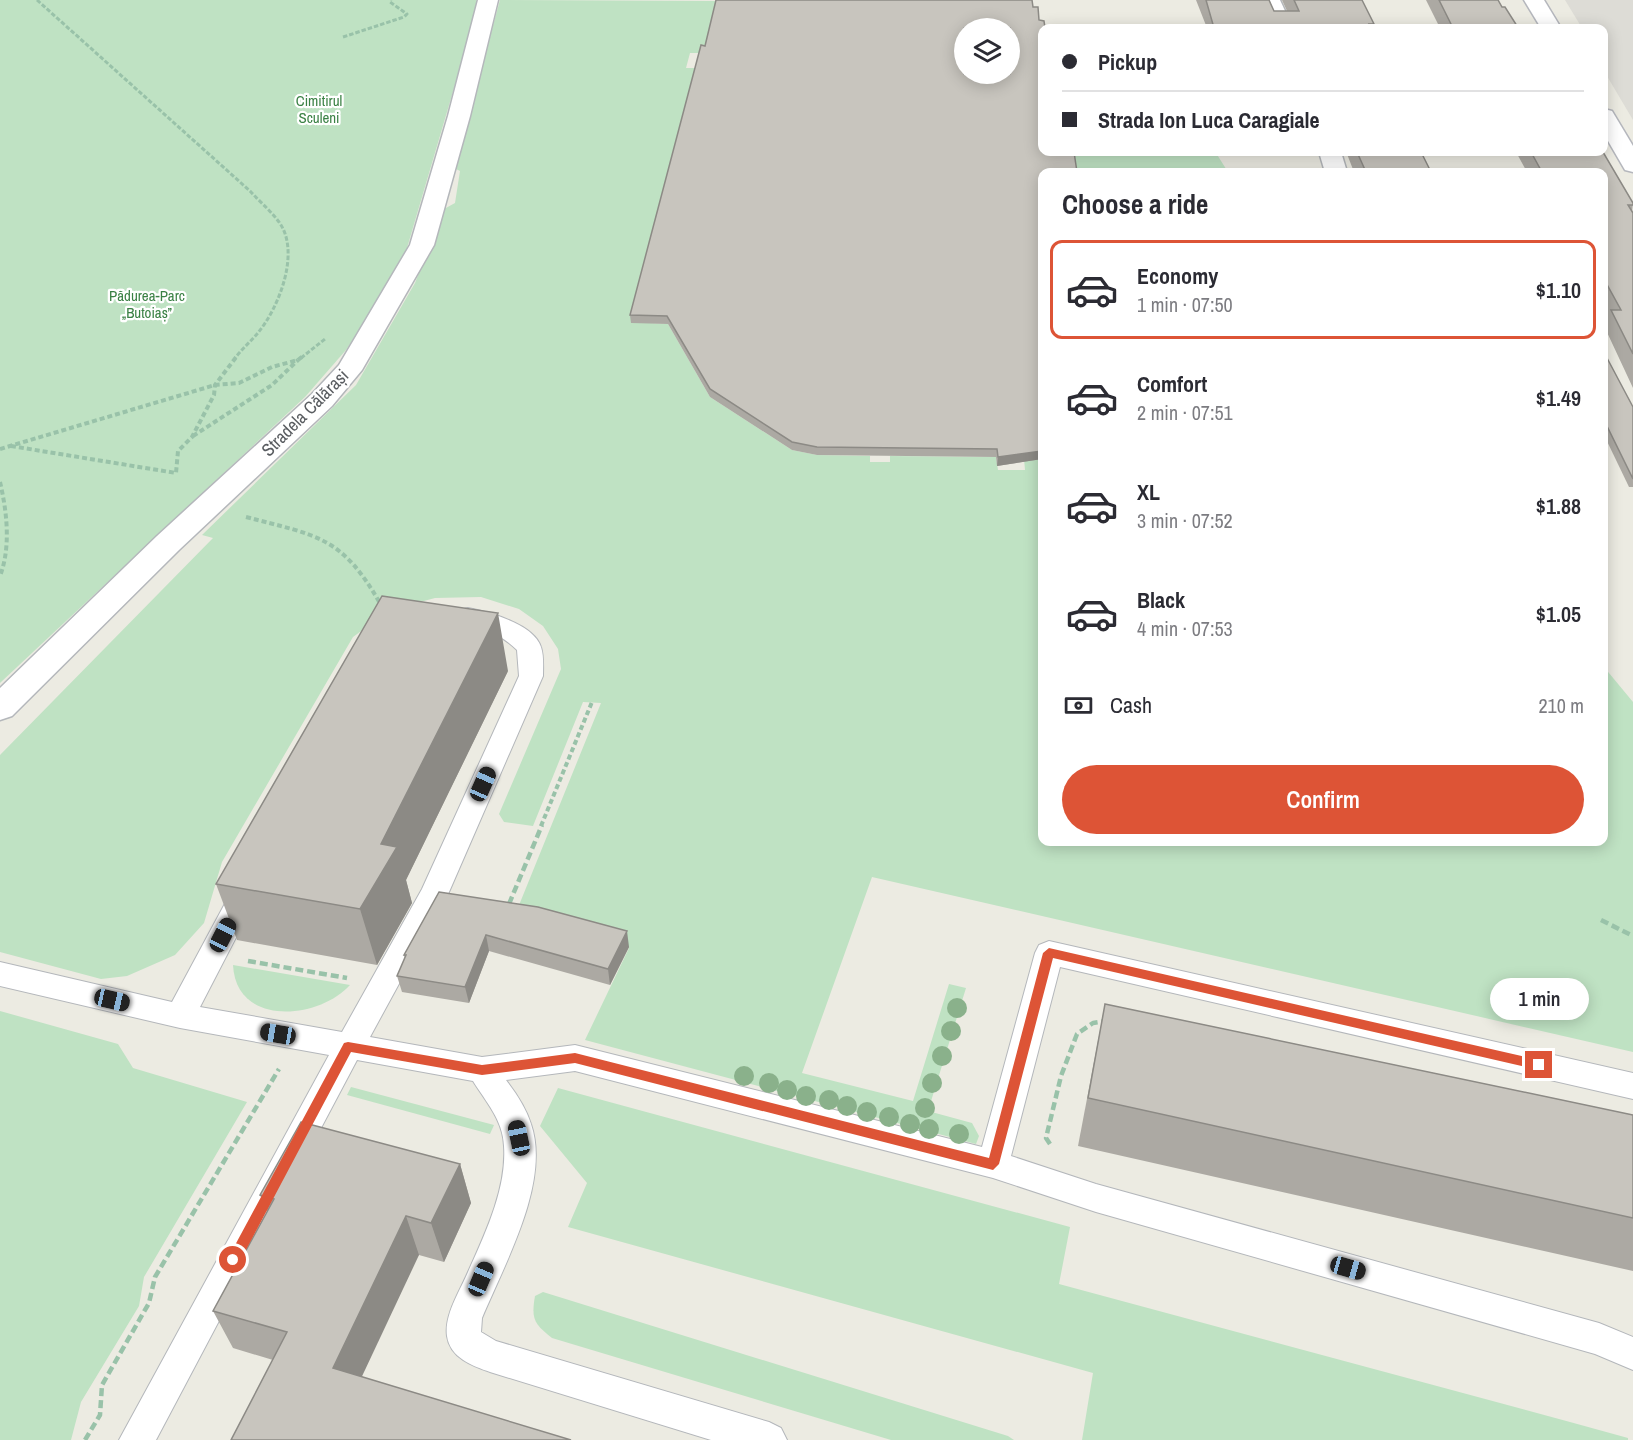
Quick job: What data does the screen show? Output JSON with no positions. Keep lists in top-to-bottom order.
{
  "streets": {
    "street": ["Stradela Călărași"]
  },
  "parks": ["Cimitirul Sculeni", "Pădurea-Parc „Butoiaș”"],
  "page": {
    "banner": ["Pickup", "Strada Ion Luca Caragiale"],
    "heading": "Choose a ride",
    "list": [
      {
        "name": "Economy",
        "note": "1 min · 07:50",
        "value": "$1.10"
      },
      {
        "name": "Comfort",
        "note": "2 min · 07:51",
        "value": "$1.49"
      },
      {
        "name": "XL",
        "note": "3 min · 07:52",
        "value": "$1.88"
      },
      {
        "name": "Black",
        "note": "4 min · 07:53",
        "value": "$1.05"
      }
    ],
    "pay": ["Cash", "210 m"],
    "buttons": "Confirm",
    "bubble": "1 min"
  }
}
